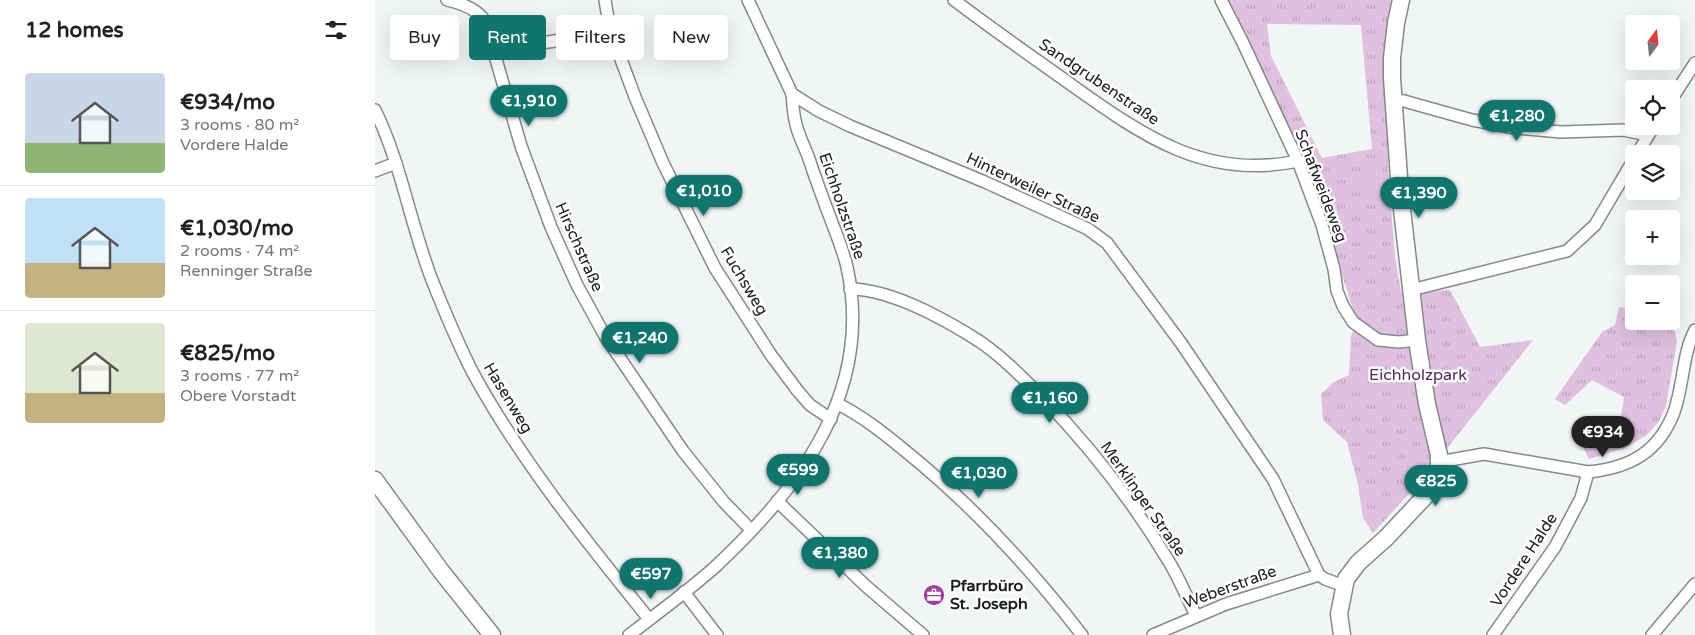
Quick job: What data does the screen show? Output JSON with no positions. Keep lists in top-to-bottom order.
{
  "streets": {
    "street": [
      "Sandgrubenstraße",
      "Schafweideweg",
      "Hinterweiler Straße",
      "Eichholzstraße",
      "Hirschstraße",
      "Fuchsweg",
      "Hasenweg",
      "Merklinger Straße",
      "Vordere Halde",
      "Weberstraße"
    ]
  },
  "crossings": [
    ["Sandgrubenstraße", "Schafweideweg"],
    ["Hinterweiler Straße", "Eichholzstraße"],
    ["Hinterweiler Straße", "Weberstraße"],
    ["Eichholzstraße", "Hirschstraße"],
    ["Eichholzstraße", "Fuchsweg"],
    ["Eichholzstraße", "Hasenweg"],
    ["Eichholzstraße", "Merklinger Straße"],
    ["Merklinger Straße", "Weberstraße"]
  ],
  "parks": ["Eichholzpark"],
  "places": {
    "office": ["Pfarrbüro St. Joseph"]
  },
  "north": "top",
  "page": {
    "heading": "12 homes",
    "map_buttons": ["+", "−"],
    "chip": [
      "Buy",
      "Rent",
      "Filters",
      "New"
    ],
    "list": [
      {
        "name": "€934/mo",
        "note": "3 rooms · 80 m² · Vordere Halde"
      },
      {
        "name": "€1,030/mo",
        "note": "2 rooms · 74 m² · Renninger Straße"
      },
      {
        "name": "€825/mo",
        "note": "3 rooms · 77 m² · Obere Vorstadt"
      }
    ],
    "price": [
      "€1,910",
      "€1,280",
      "€1,010",
      "€1,390",
      "€1,240",
      "€1,160",
      "€934",
      "€599",
      "€1,030",
      "€825",
      "€1,380",
      "€597"
    ]
  }
}
